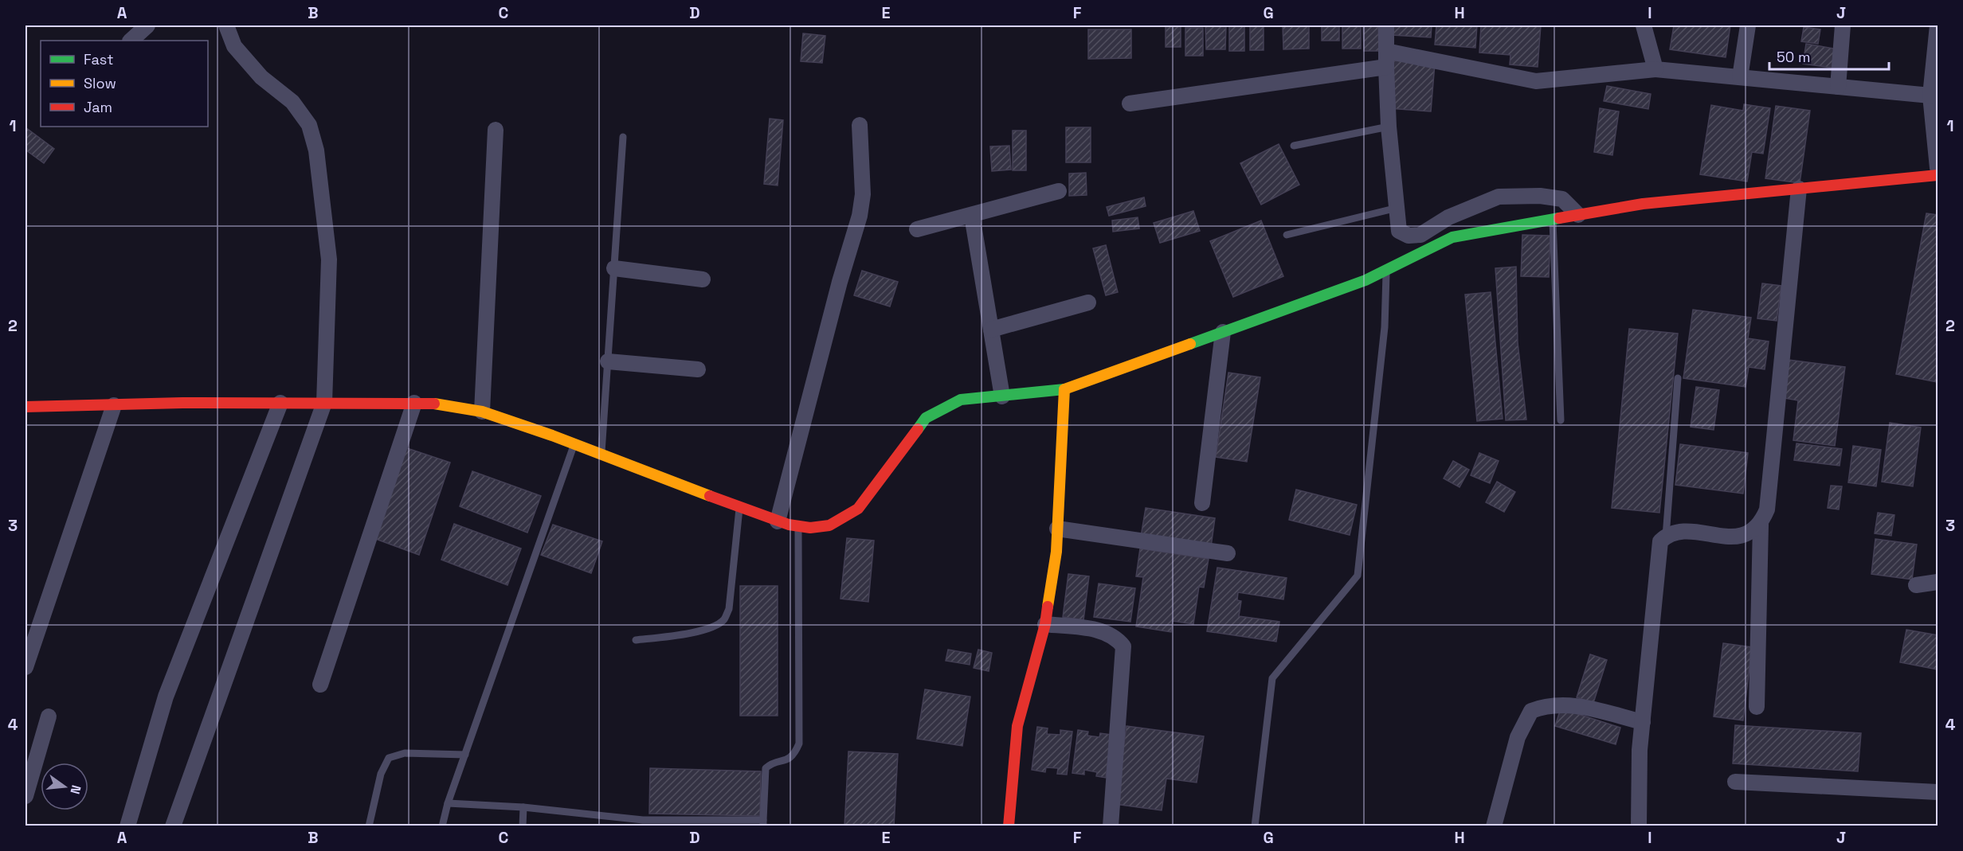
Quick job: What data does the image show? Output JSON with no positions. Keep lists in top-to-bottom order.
{
  "legend": ["Fast", "Slow", "Jam"],
  "scale_bar": "50 m",
  "north": "right",
  "grid": {
    "columns": [
      "A",
      "B",
      "C",
      "D",
      "E",
      "F",
      "G",
      "H",
      "I",
      "J"
    ],
    "rows": [
      "1",
      "2",
      "3",
      "4"
    ]
  }
}
